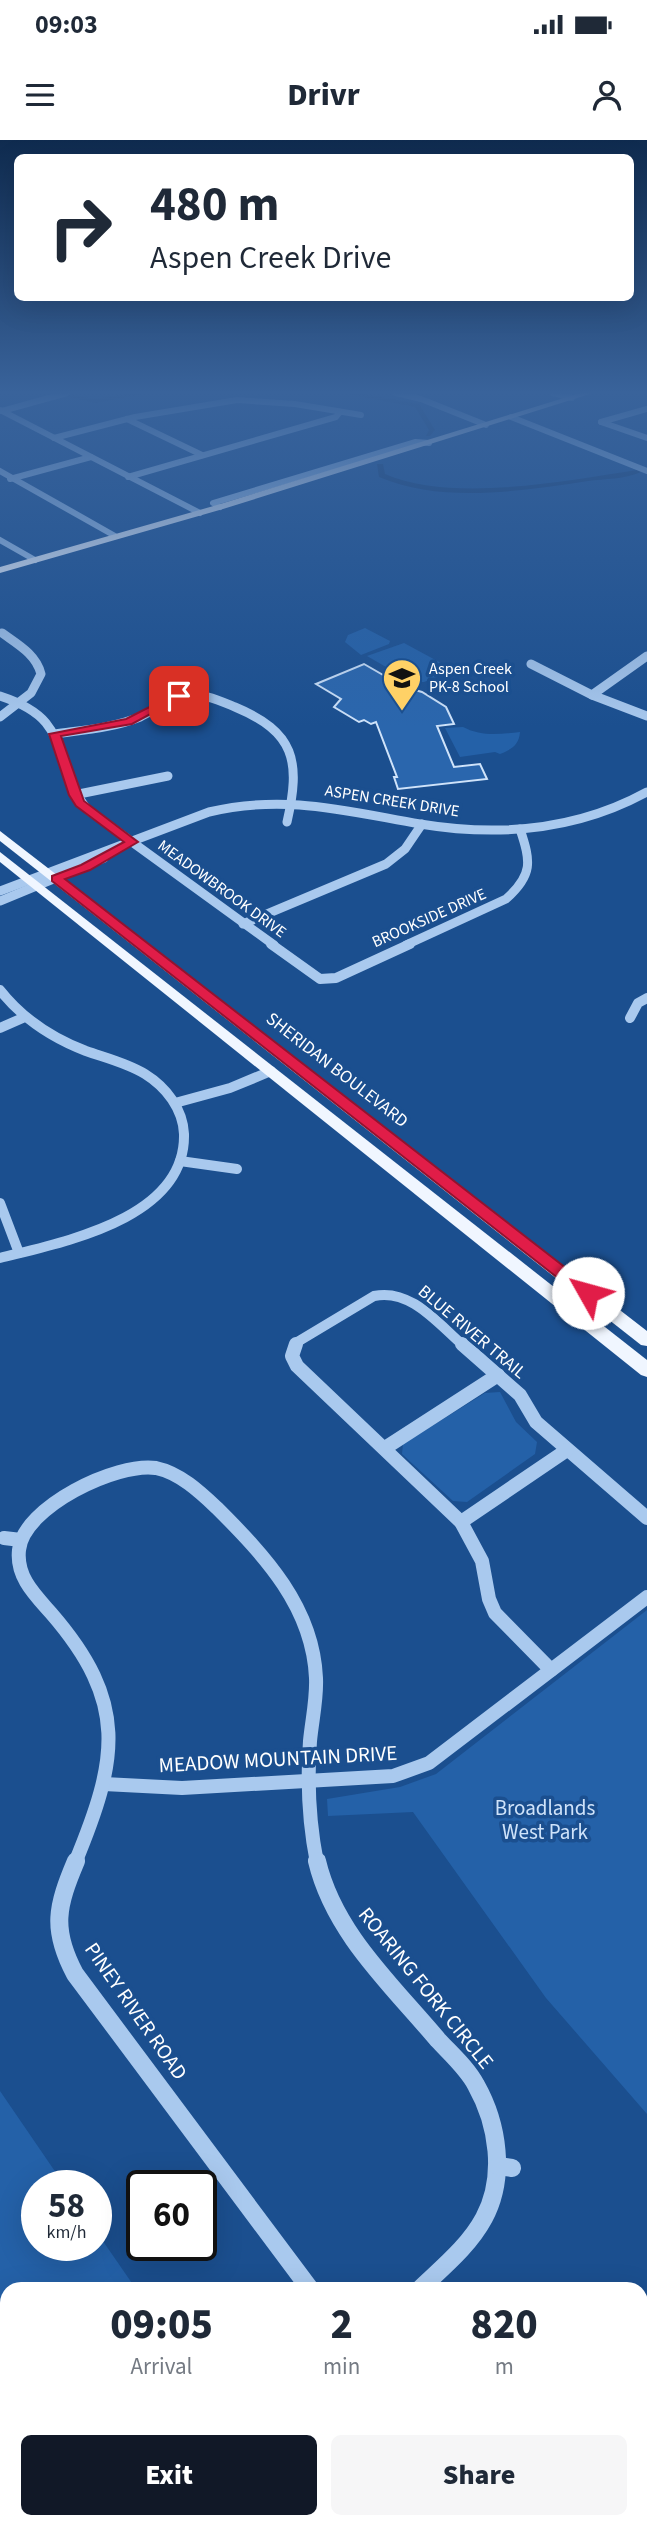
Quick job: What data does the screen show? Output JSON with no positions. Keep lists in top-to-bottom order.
{
  "streets": {
    "main road": ["SHERIDAN BOULEVARD"],
    "street": [
      "ASPEN CREEK DRIVE",
      "MEADOWBROOK DRIVE",
      "BROOKSIDE DRIVE",
      "BLUE RIVER TRAIL",
      "MEADOW MOUNTAIN DRIVE",
      "ROARING FORK CIRCLE",
      "PINEY RIVER ROAD"
    ]
  },
  "crossings": [
    ["ASPEN CREEK DRIVE", "MEADOWBROOK DRIVE"],
    ["ASPEN CREEK DRIVE", "BROOKSIDE DRIVE"],
    ["ASPEN CREEK DRIVE", "SHERIDAN BOULEVARD"],
    ["MEADOWBROOK DRIVE", "BROOKSIDE DRIVE"],
    ["BLUE RIVER TRAIL", "MEADOW MOUNTAIN DRIVE"],
    ["MEADOW MOUNTAIN DRIVE", "ROARING FORK CIRCLE"],
    ["MEADOW MOUNTAIN DRIVE", "PINEY RIVER ROAD"],
    ["ROARING FORK CIRCLE", "PINEY RIVER ROAD"]
  ],
  "parks": ["Broadlands West Park"],
  "places": {
    "school or university": ["Aspen Creek PK-8 School"]
  },
  "page": {
    "status": "09:03",
    "header": "Drivr",
    "turn": ["480 m", "Aspen Creek Drive"],
    "speed": "58 km/h",
    "limit": "60",
    "eta": [
      "09:05",
      "Arrival",
      "2",
      "min",
      "820",
      "m"
    ],
    "buttons": ["Exit", "Share"]
  }
}
